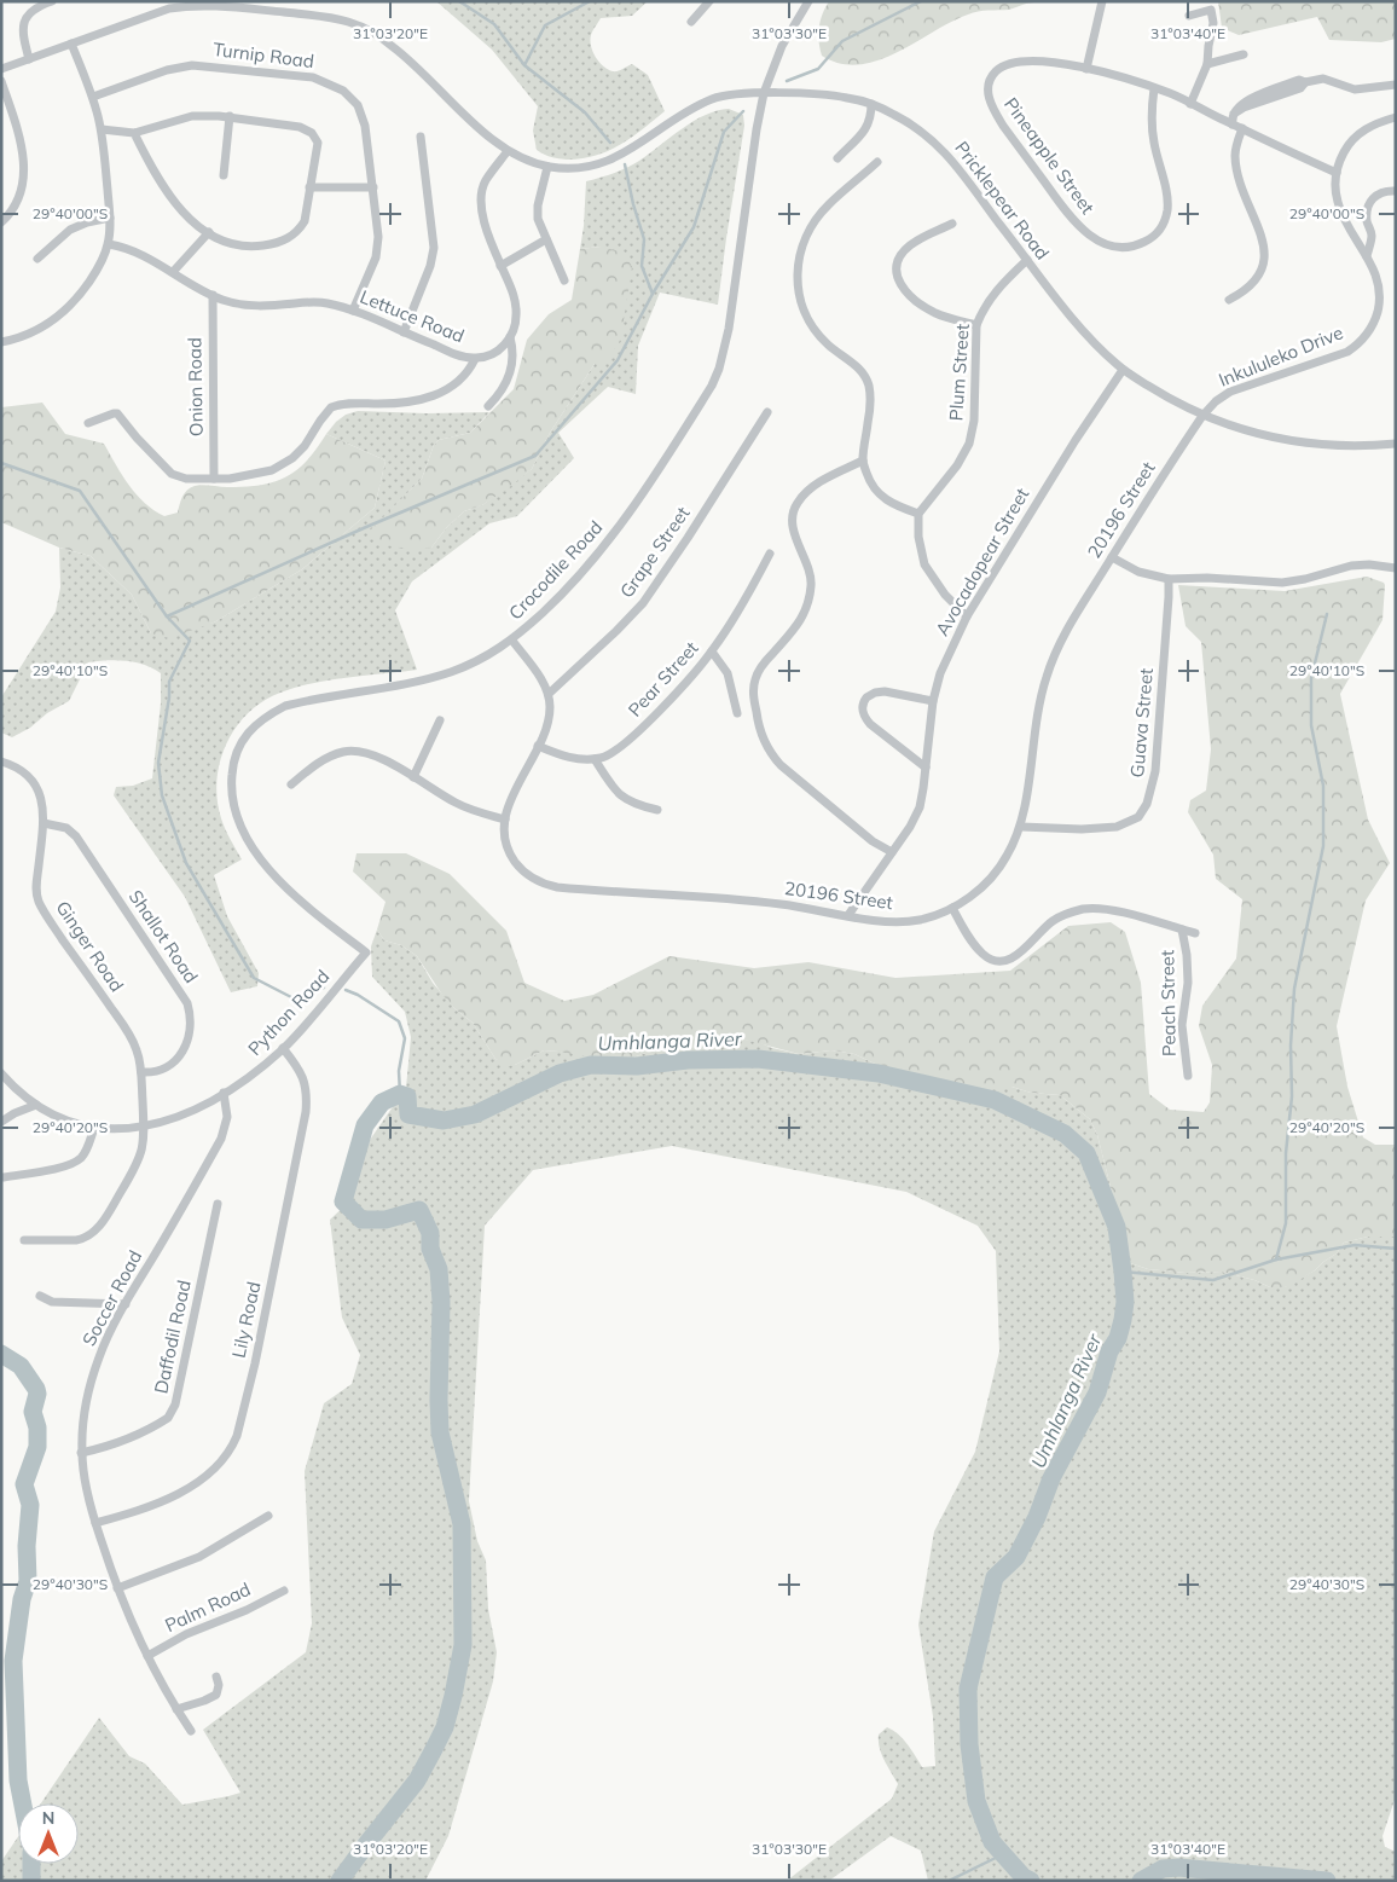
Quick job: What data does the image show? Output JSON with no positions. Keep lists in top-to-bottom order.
{
  "streets": {
    "street": [
      "Turnip Road",
      "Pineapple Street",
      "Pricklepear Road",
      "Lettuce Road",
      "Inkululeko Drive",
      "Plum Street",
      "Onion Road",
      "20196 Street",
      "Grape Street",
      "Avocadopear Street",
      "Crocodile Road",
      "Pear Street",
      "Guava Street",
      "Shallot Road",
      "Ginger Road",
      "Peach Street",
      "Python Road",
      "Soccer Road",
      "Lily Road",
      "Daffodil Road",
      "Palm Road"
    ]
  },
  "crossings": [
    ["Turnip Road", "Lettuce Road"],
    ["Pineapple Street", "Inkululeko Drive"],
    ["Pricklepear Road", "Inkululeko Drive"],
    ["Pricklepear Road", "Plum Street"],
    ["Pricklepear Road", "20196 Street"],
    ["Pricklepear Road", "Avocadopear Street"],
    ["Pricklepear Road", "Crocodile Road"],
    ["Lettuce Road", "Onion Road"],
    ["Inkululeko Drive", "20196 Street"],
    ["20196 Street", "Grape Street"],
    ["20196 Street", "Avocadopear Street"],
    ["20196 Street", "Pear Street"],
    ["20196 Street", "Guava Street"],
    ["20196 Street", "Peach Street"],
    ["Crocodile Road", "Python Road"],
    ["Shallot Road", "Ginger Road"],
    ["Ginger Road", "Python Road"],
    ["Python Road", "Soccer Road"],
    ["Python Road", "Lily Road"],
    ["Soccer Road", "Lily Road"],
    ["Soccer Road", "Daffodil Road"],
    ["Soccer Road", "Palm Road"]
  ],
  "water": ["Umhlanga River"],
  "north": "top",
  "coordinates": [
    "31°03'20\"E",
    "31°03'30\"E",
    "31°03'40\"E",
    "29°40'00\"S",
    "29°40'10\"S",
    "29°40'20\"S",
    "29°40'30\"S"
  ]
}
